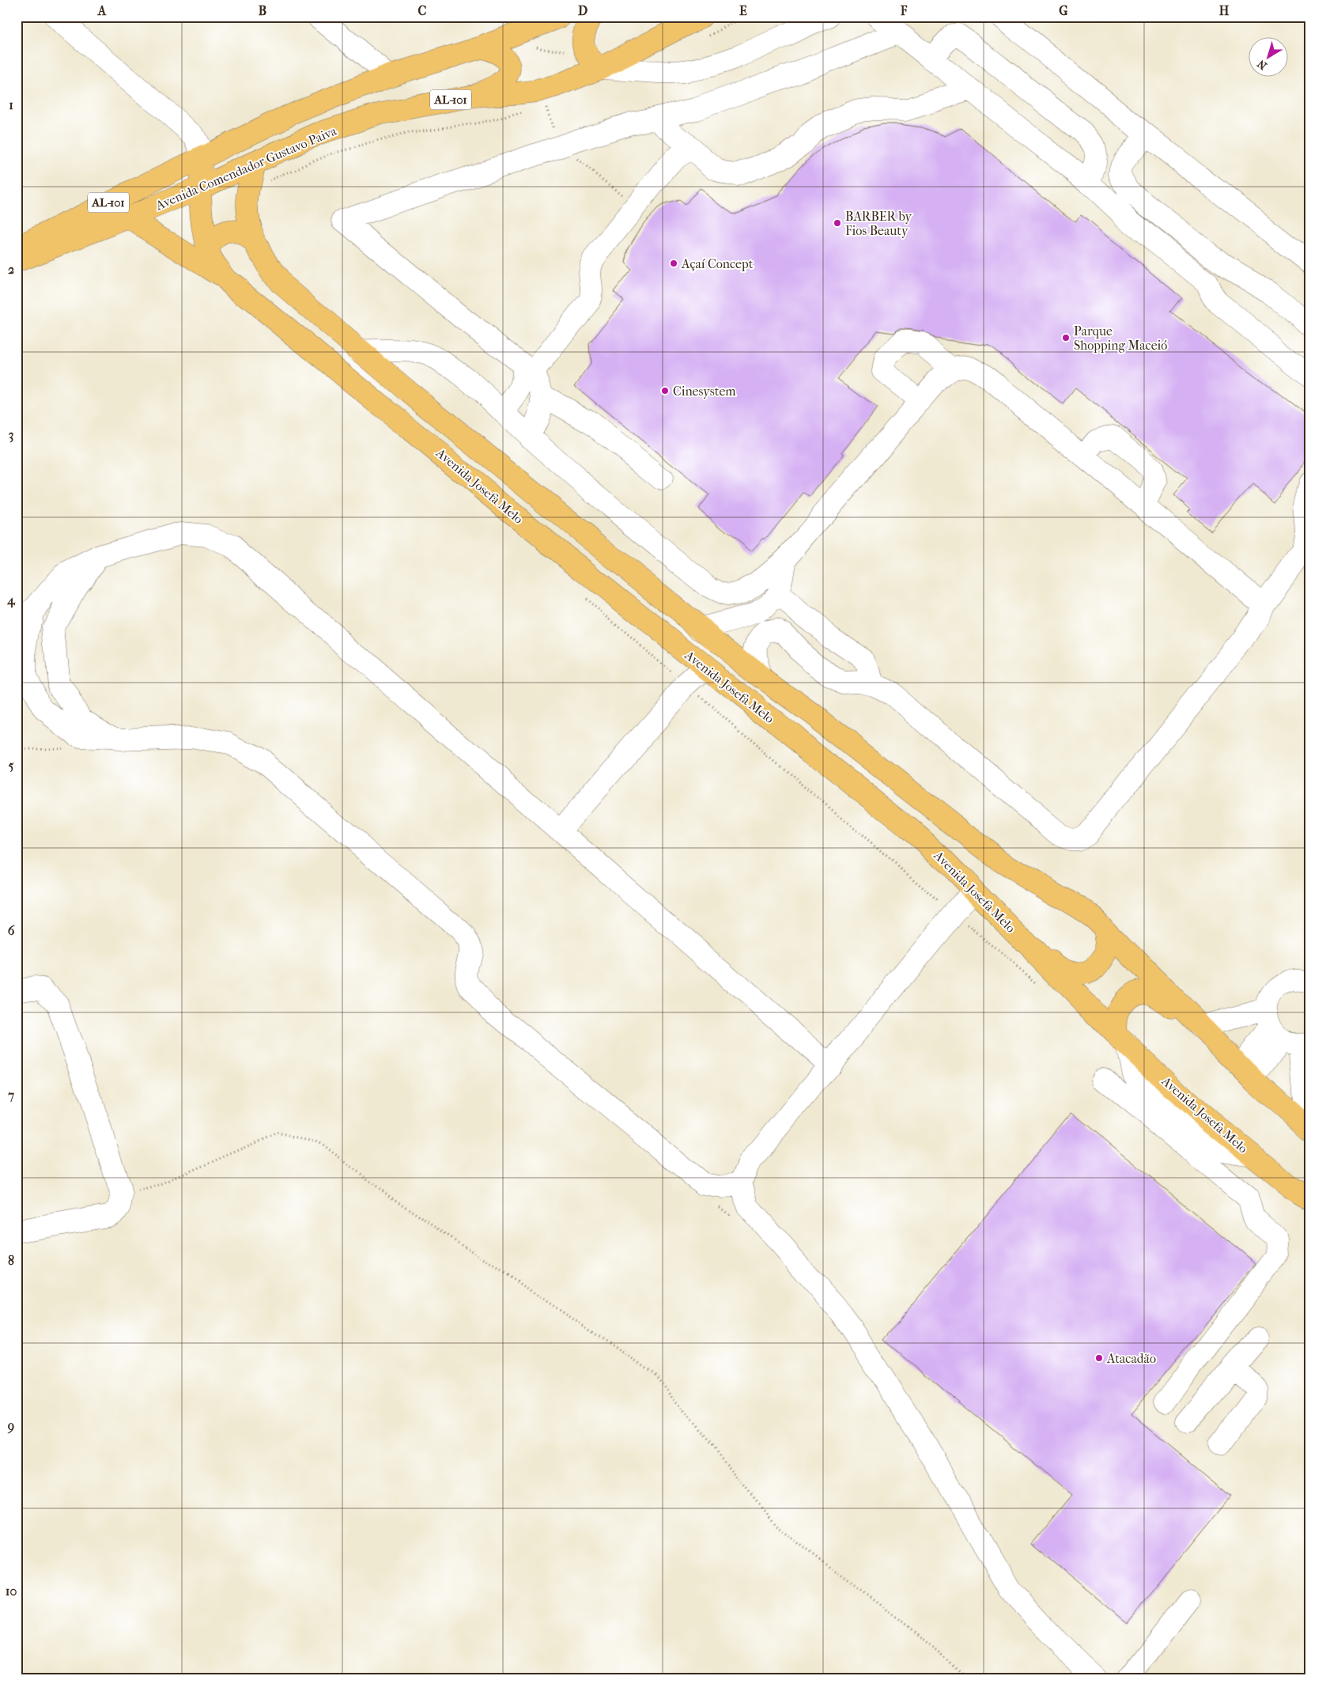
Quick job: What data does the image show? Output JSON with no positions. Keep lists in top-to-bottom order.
{
  "streets": {
    "main road": ["AL-101", "Avenida Comendador Gustavo Paiva", "Avenida Josefa Melo"]
  },
  "crossings": [
    ["Avenida Comendador Gustavo Paiva", "Avenida Josefa Melo"]
  ],
  "places": [
    "BARBER by Fios Beauty",
    "Açaí Concept",
    "Parque Shopping Maceió",
    "Cinesystem",
    "Atacadão"
  ],
  "north": "bottom left",
  "grid": {
    "columns": [
      "A",
      "B",
      "C",
      "D",
      "E",
      "F",
      "G",
      "H"
    ],
    "rows": [
      "1",
      "2",
      "3",
      "4",
      "5",
      "6",
      "7",
      "8",
      "9",
      "10"
    ]
  }
}
